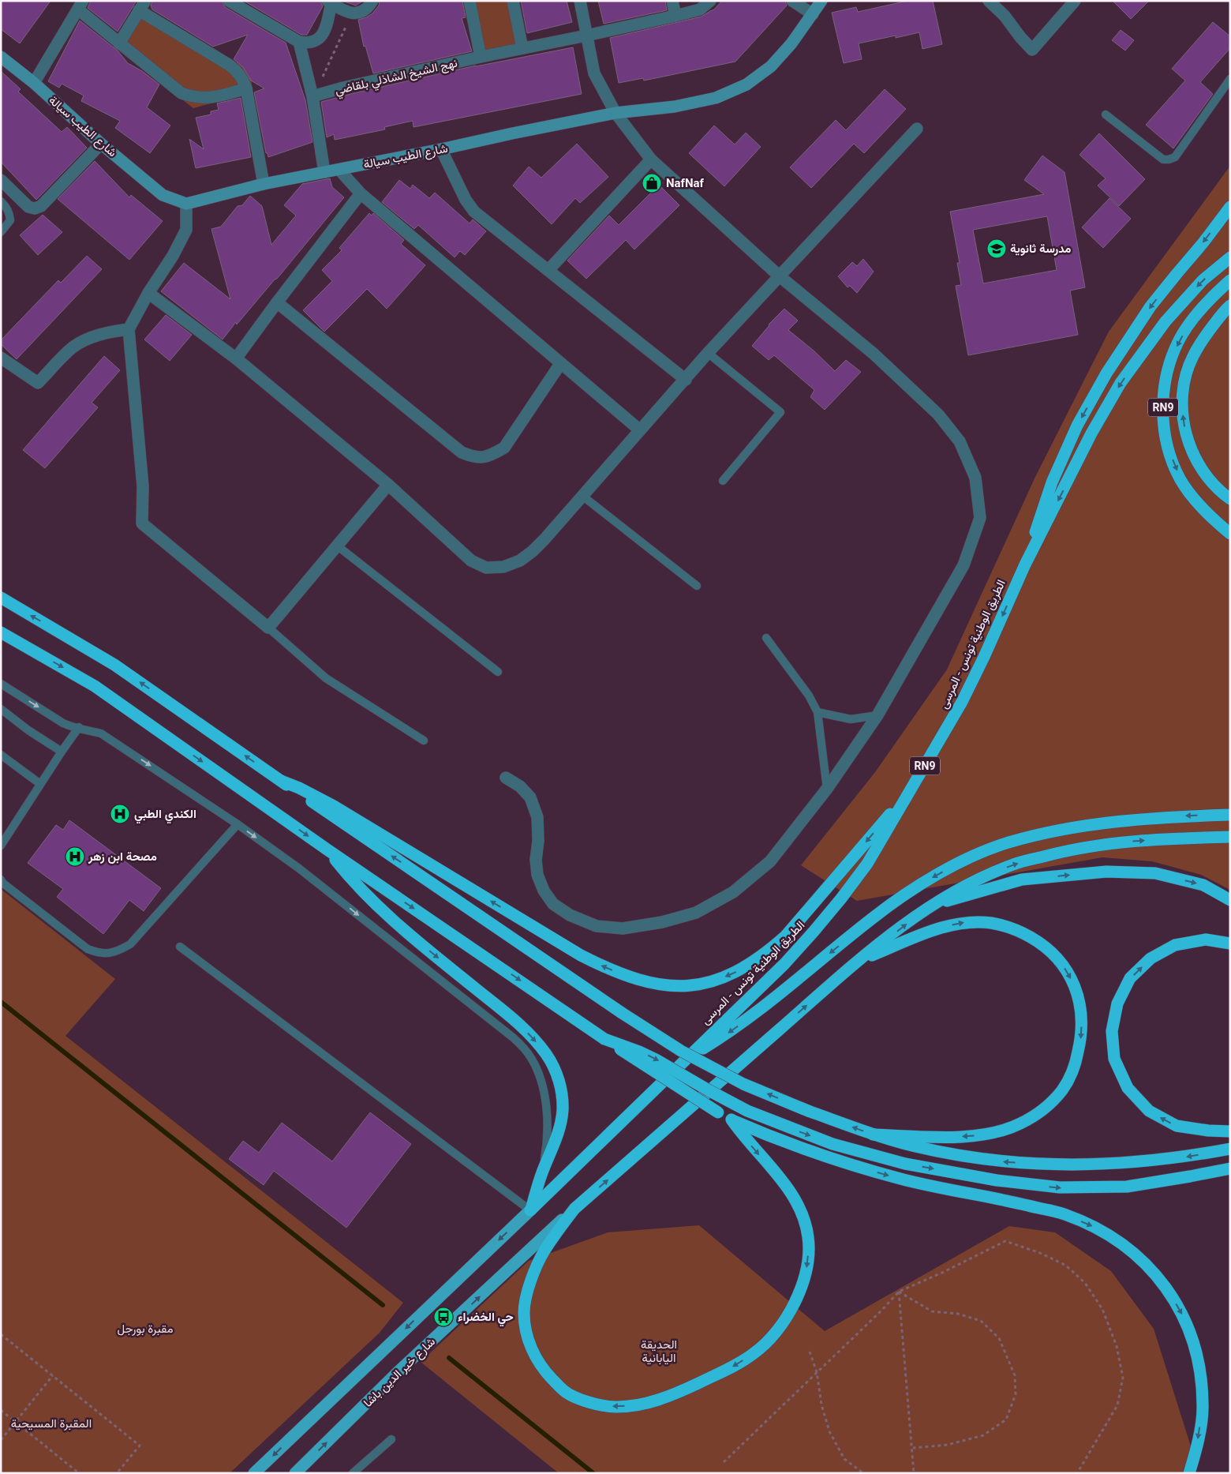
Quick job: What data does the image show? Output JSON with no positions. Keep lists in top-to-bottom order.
{
  "streets": {
    "highway": ["RN9", "الطريق الوطنية تونس - المرسى"],
    "main road": ["شارع خير الدين باشا"],
    "street": ["نهج الشيخ الشاذلي بلقاضي", "شارع الطيب سيالة"]
  },
  "crossings": [
    ["RN9", "الطريق الوطنية تونس - المرسى"]
  ],
  "parks": ["مقبرة بورجل", "الحديقة اليابانية", "المقبرة المسيحية"],
  "places": {
    "shop": ["NafNaf"],
    "school or university": ["مدرسة ثانوية"],
    "hospital": ["الكندي الطبي", "مصحة ابن زهر"],
    "bus stop": ["حي الخضراء"]
  }
}
